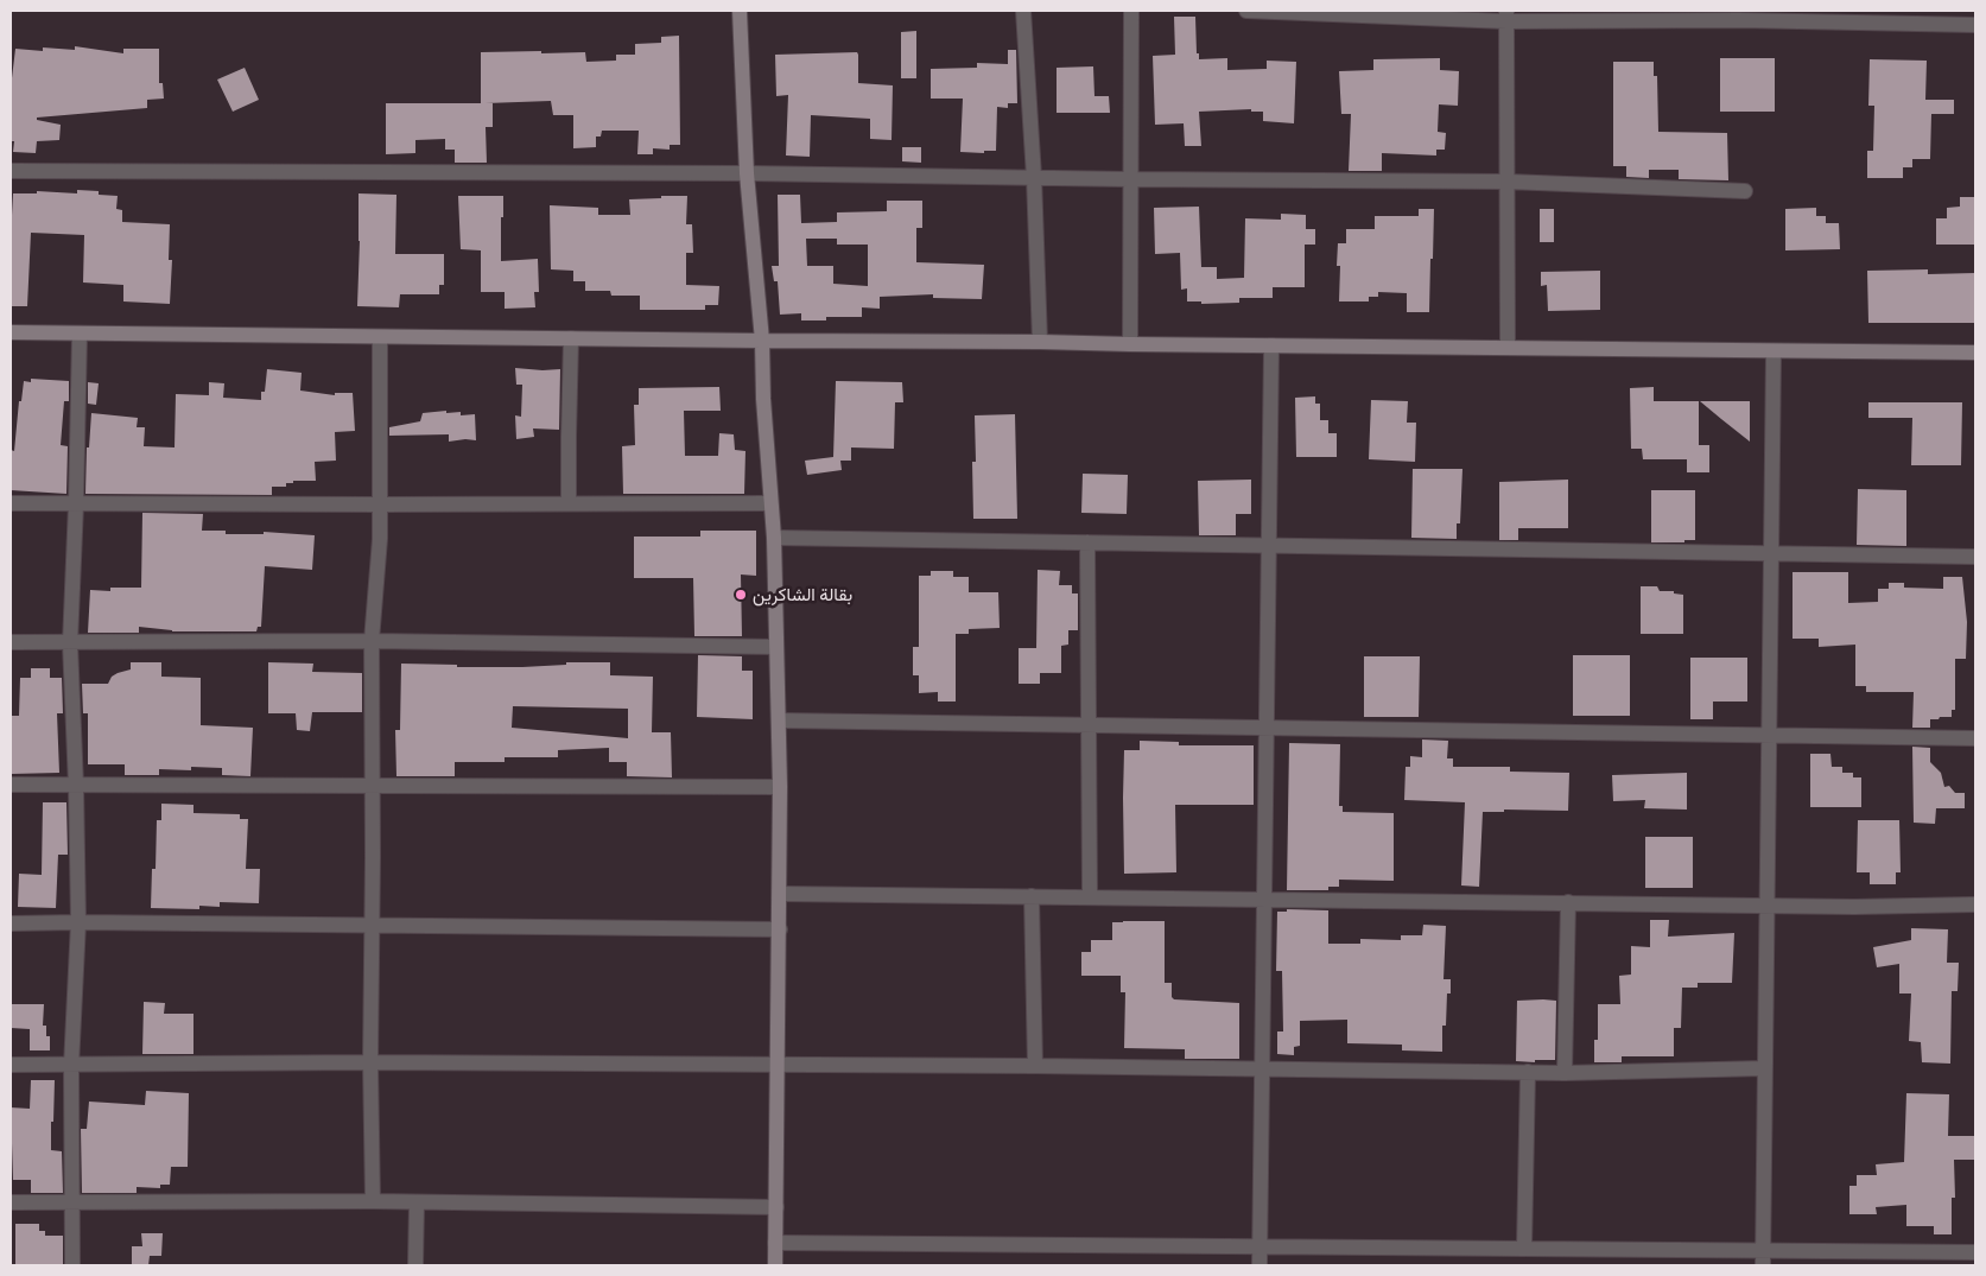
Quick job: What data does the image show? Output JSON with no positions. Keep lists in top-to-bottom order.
{
  "places": ["بقالة الشاكرين"]
}
